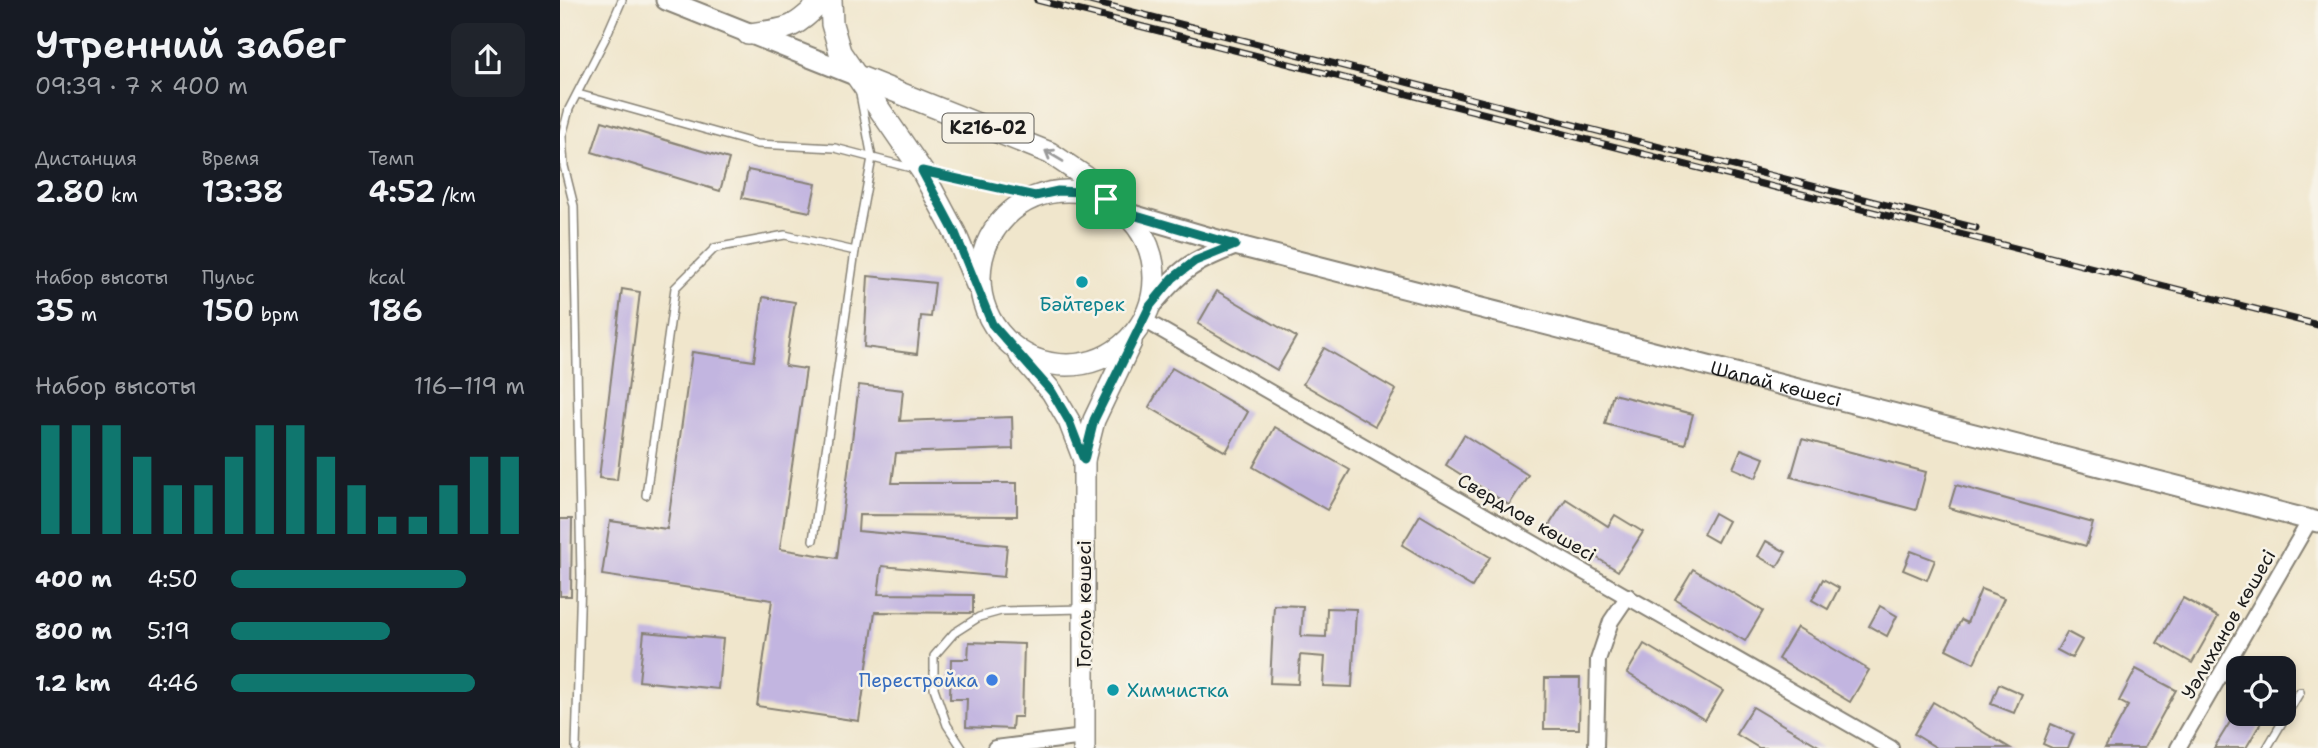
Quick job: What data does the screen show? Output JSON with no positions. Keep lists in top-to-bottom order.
{
  "streets": {
    "main road": ["KZ16-02", "Гоголь көшесі"],
    "street": ["Шапай көшесі", "Свердлов көшесі", "Уәлиханов көшесі"]
  },
  "crossings": [
    ["KZ16-02", "Шапай көшесі"],
    ["KZ16-02", "Свердлов көшесі"],
    ["Шапай көшесі", "Свердлов көшесі"],
    ["Шапай көшесі", "Уәлиханов көшесі"]
  ],
  "places": ["Бәйтерек", "Перестройка", "Химчистка"],
  "page": {
    "heading": ["Утренний забег", "09:39 · 7 × 400 m"],
    "stats": [
      ["Дистанция", "2.80 km"],
      ["Время", "13:38"],
      ["Темп", "4:52 /km"],
      ["Набор высоты", "35 m"],
      ["Пульс", "150 bpm"],
      ["kcal", "186"]
    ],
    "chart": ["Набор высоты", "116–119 m"],
    "list": [
      {
        "name": "400 m",
        "note": "4:50"
      },
      {
        "name": "800 m",
        "note": "5:19"
      },
      {
        "name": "1.2 km",
        "note": "4:46"
      }
    ]
  }
}
